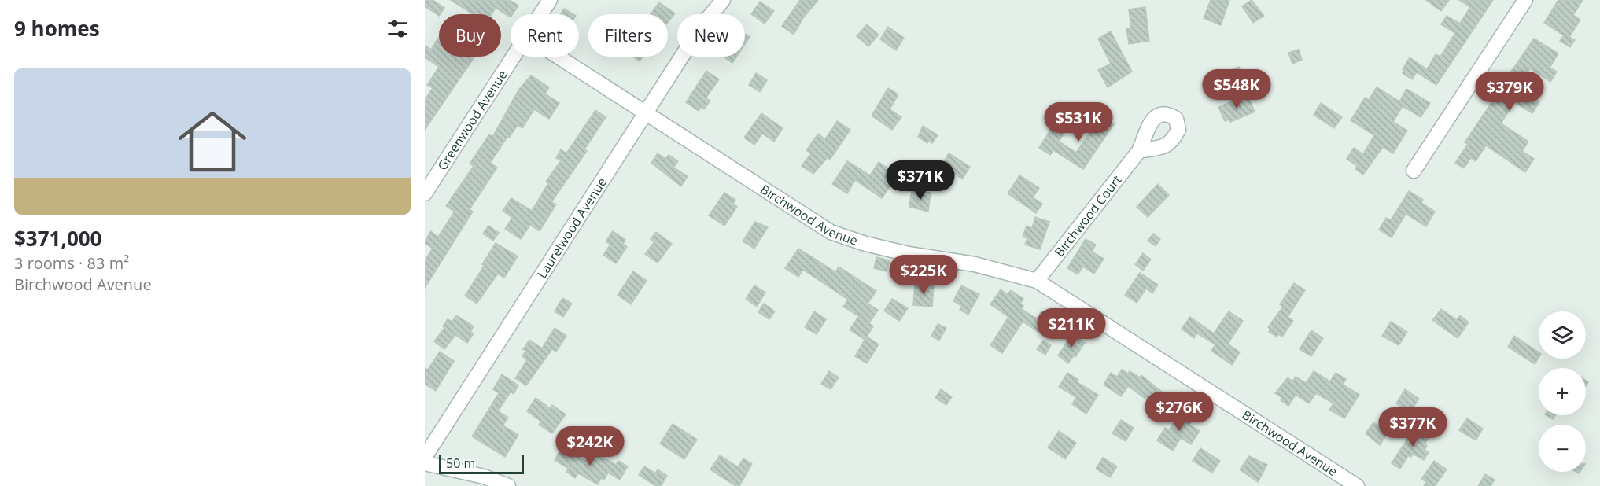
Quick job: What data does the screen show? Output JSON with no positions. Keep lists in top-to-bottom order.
{
  "streets": {
    "street": [
      "Greenwood Avenue",
      "Birchwood Avenue",
      "Birchwood Court",
      "Laurelwood Avenue"
    ]
  },
  "crossings": [
    ["Birchwood Avenue", "Birchwood Court"],
    ["Birchwood Avenue", "Laurelwood Avenue"]
  ],
  "scale_bar": "50 m",
  "page": {
    "heading": "9 homes",
    "chip": [
      "Buy",
      "Rent",
      "Filters",
      "New"
    ],
    "list": [
      {
        "name": "$371,000",
        "note": "3 rooms · 83 m² · Birchwood Avenue"
      }
    ],
    "price": [
      "$548K",
      "$379K",
      "$531K",
      "$371K",
      "$225K",
      "$211K",
      "$276K",
      "$377K",
      "$242K"
    ],
    "map_buttons": ["+", "−"],
    "scale": "50 m"
  }
}
